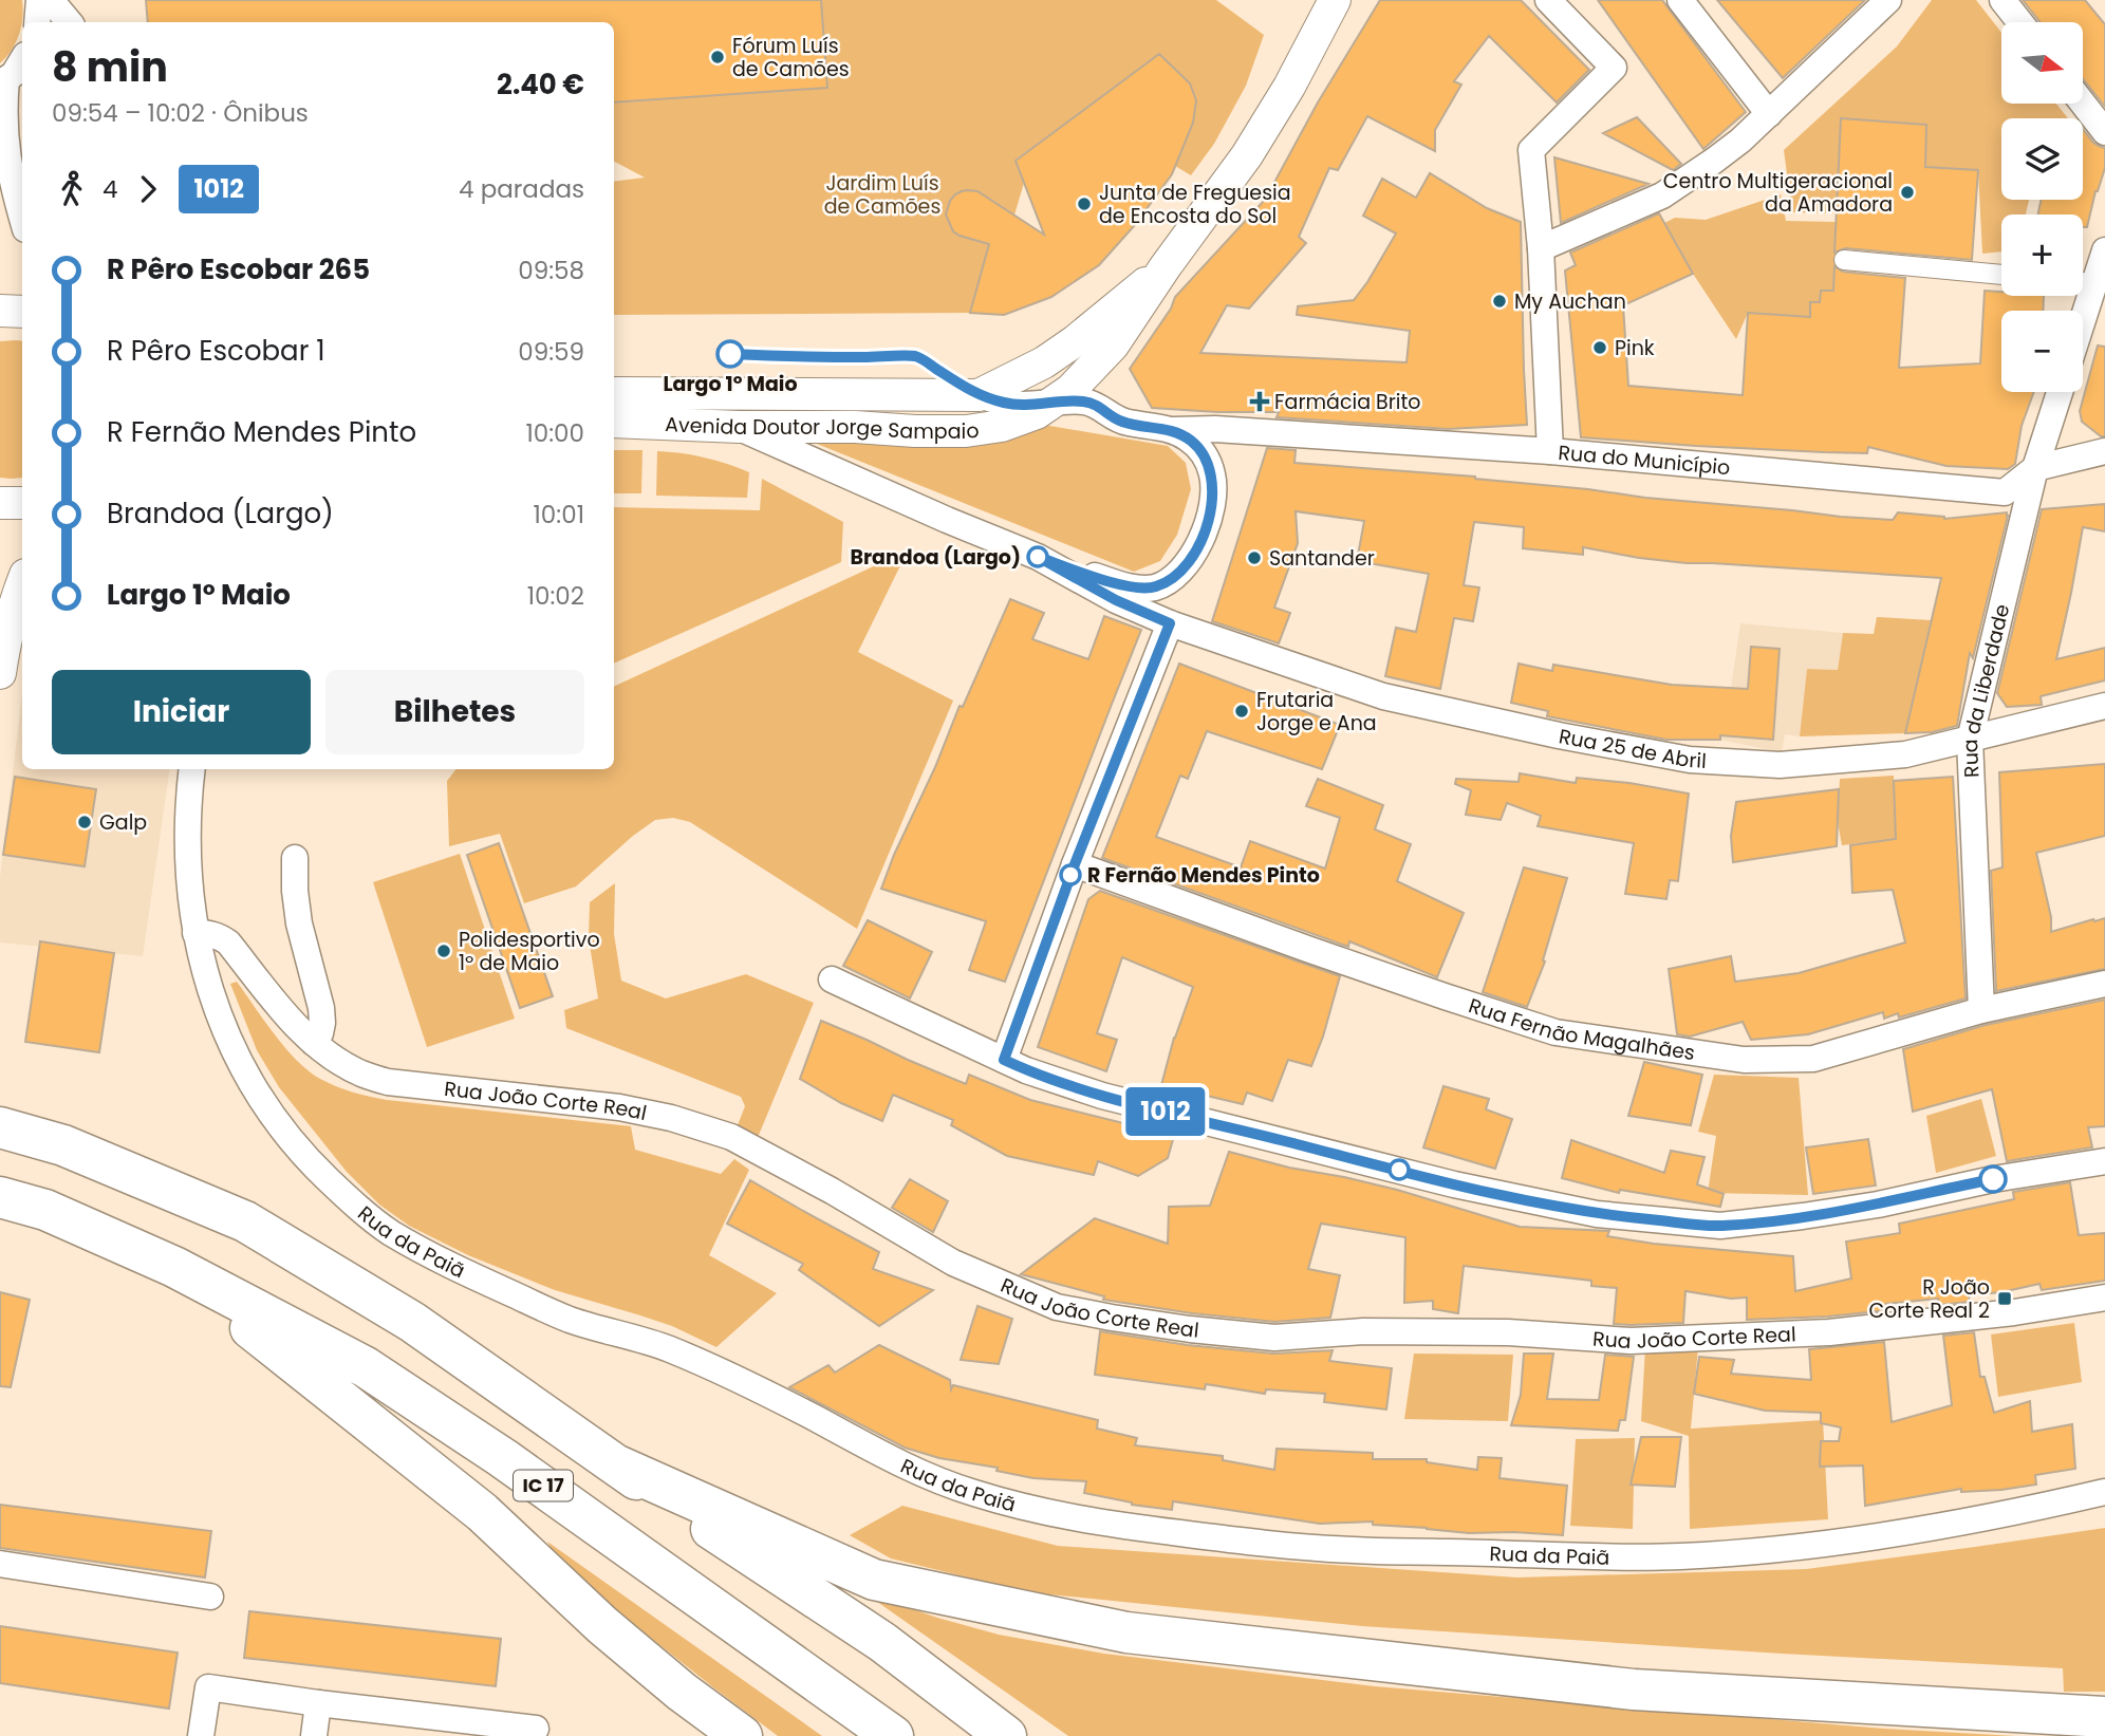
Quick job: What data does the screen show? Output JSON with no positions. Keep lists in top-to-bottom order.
{
  "streets": {
    "highway": ["IC 17"],
    "street": [
      "Avenida Doutor Jorge Sampaio",
      "Rua do Município",
      "Rua da Liberdade",
      "Rua 25 de Abril",
      "Rua Fernão Magalhães",
      "Rua João Corte Real",
      "Rua da Paiã"
    ]
  },
  "crossings": [
    ["Rua do Município", "Rua da Liberdade"],
    ["Rua da Liberdade", "Rua 25 de Abril"],
    ["Rua da Liberdade", "Rua Fernão Magalhães"],
    ["Rua João Corte Real", "Rua da Paiã"]
  ],
  "parks": ["Jardim Luís de Camões"],
  "places": {
    "other": [
      "Fórum Luís de Camões",
      "Centro Multigeracional da Amadora",
      "Junta de Freguesia de Encosta do Sol",
      "My Auchan",
      "Pink",
      "Largo 1º Maio",
      "Brandoa (Largo)",
      "Santander",
      "Frutaria Jorge e Ana",
      "Galp",
      "R Fernão Mendes Pinto",
      "Polidesportivo 1º de Maio"
    ],
    "health": ["Farmácia Brito"],
    "transit": ["R João Corte Real 2"]
  },
  "lines": ["bus line 1012"],
  "north": "right",
  "page": {
    "on_map": "1012",
    "map_buttons": ["+", "−"],
    "heading": ["8 min", "09:54 – 10:02 · Ônibus", "2.40 €"],
    "legs": ["4", "1012", "4 paradas"],
    "list": [
      {
        "name": "R Pêro Escobar 265",
        "value": "09:58"
      },
      {
        "name": "R Pêro Escobar 1",
        "value": "09:59"
      },
      {
        "name": "R Fernão Mendes Pinto",
        "value": "10:00"
      },
      {
        "name": "Brandoa (Largo)",
        "value": "10:01"
      },
      {
        "name": "Largo 1º Maio",
        "value": "10:02"
      }
    ],
    "buttons": ["Iniciar", "Bilhetes"]
  }
}
